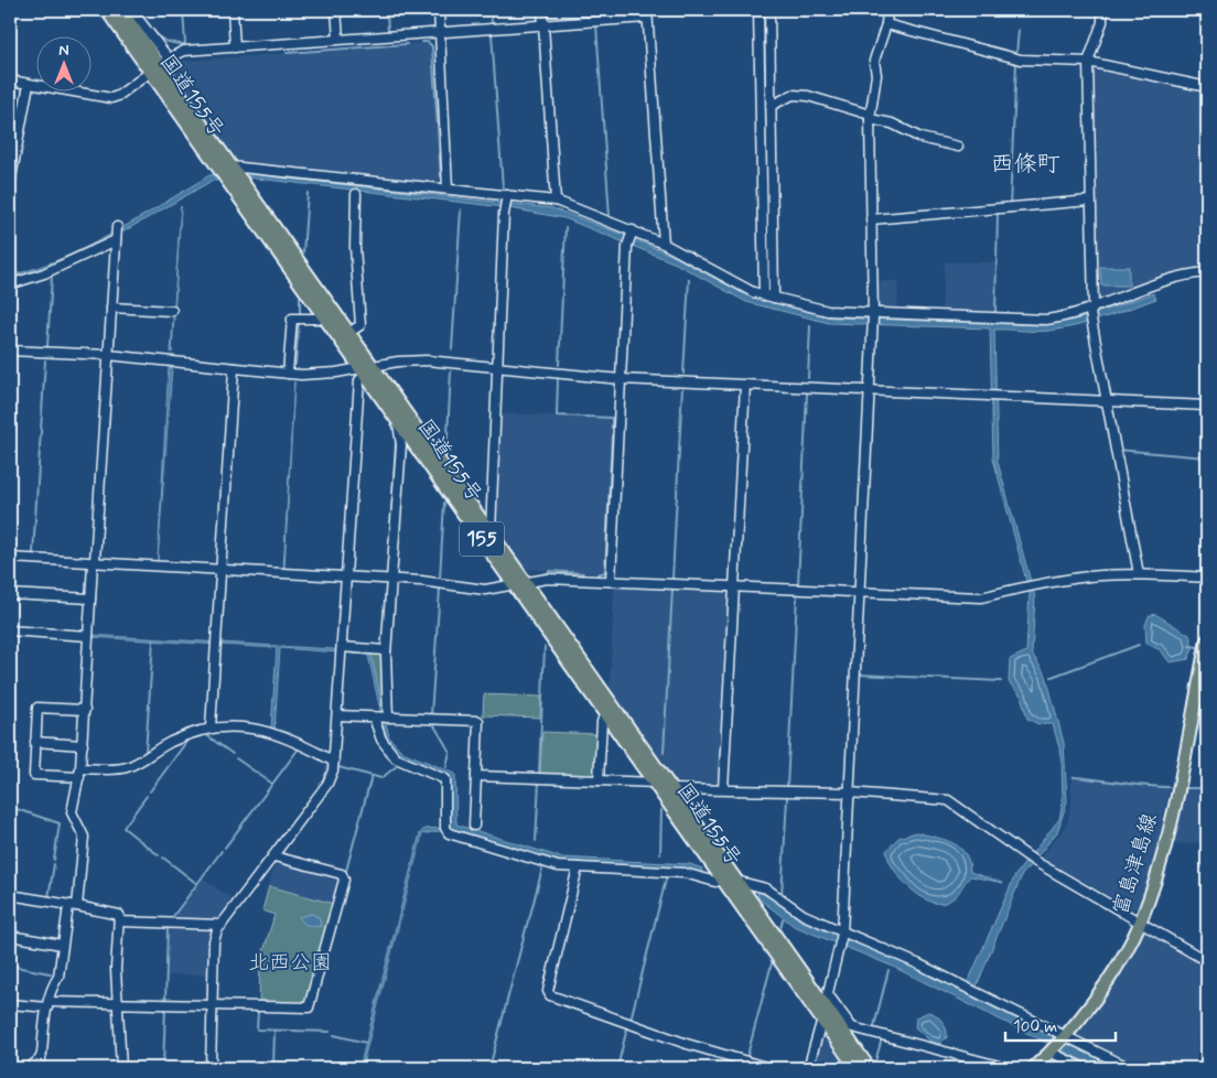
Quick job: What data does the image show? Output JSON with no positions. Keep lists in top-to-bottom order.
{
  "streets": {
    "highway": ["国道155号", "155"],
    "main road": ["富島津島線"]
  },
  "districts": ["西條町"],
  "parks": ["北西公園"],
  "scale_bar": "100 m",
  "north": "top"
}
